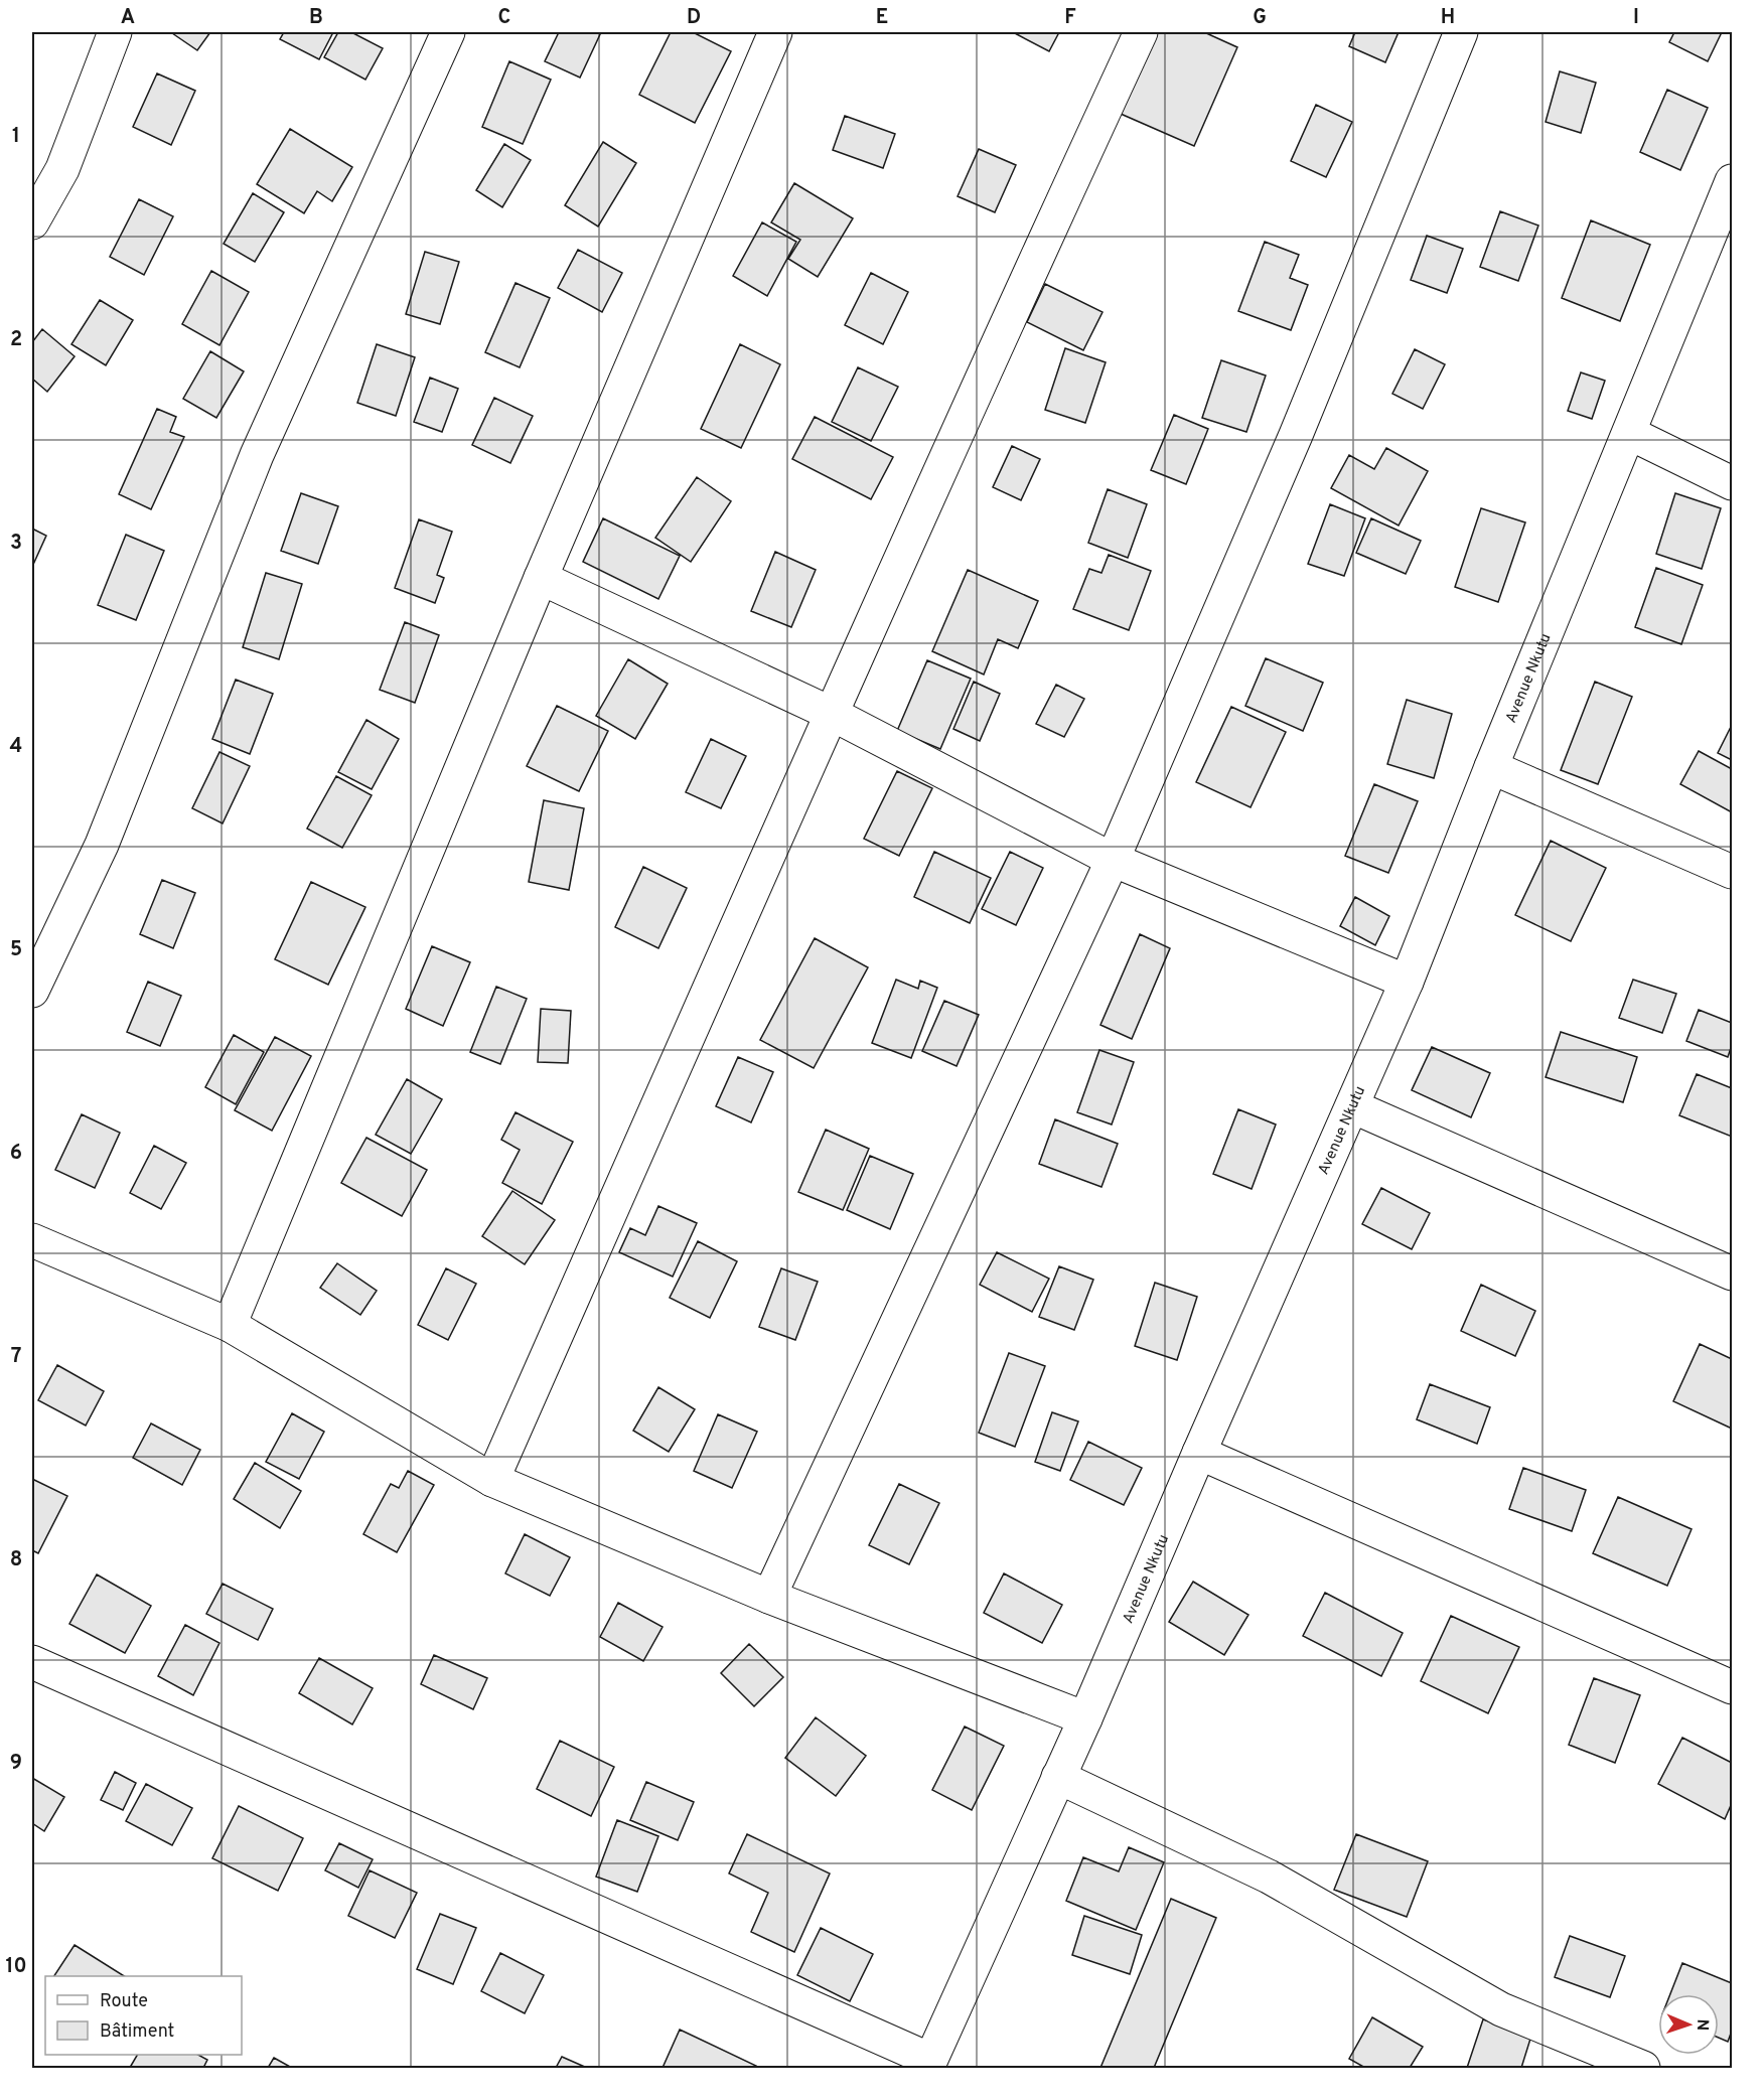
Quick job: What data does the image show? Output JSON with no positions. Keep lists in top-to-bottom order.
{
  "streets": {
    "street": ["Avenue Nkutu"]
  },
  "legend": ["Route", "Bâtiment"],
  "north": "right",
  "grid": {
    "columns": [
      "A",
      "B",
      "C",
      "D",
      "E",
      "F",
      "G",
      "H",
      "I"
    ],
    "rows": [
      "1",
      "2",
      "3",
      "4",
      "5",
      "6",
      "7",
      "8",
      "9",
      "10"
    ]
  }
}
